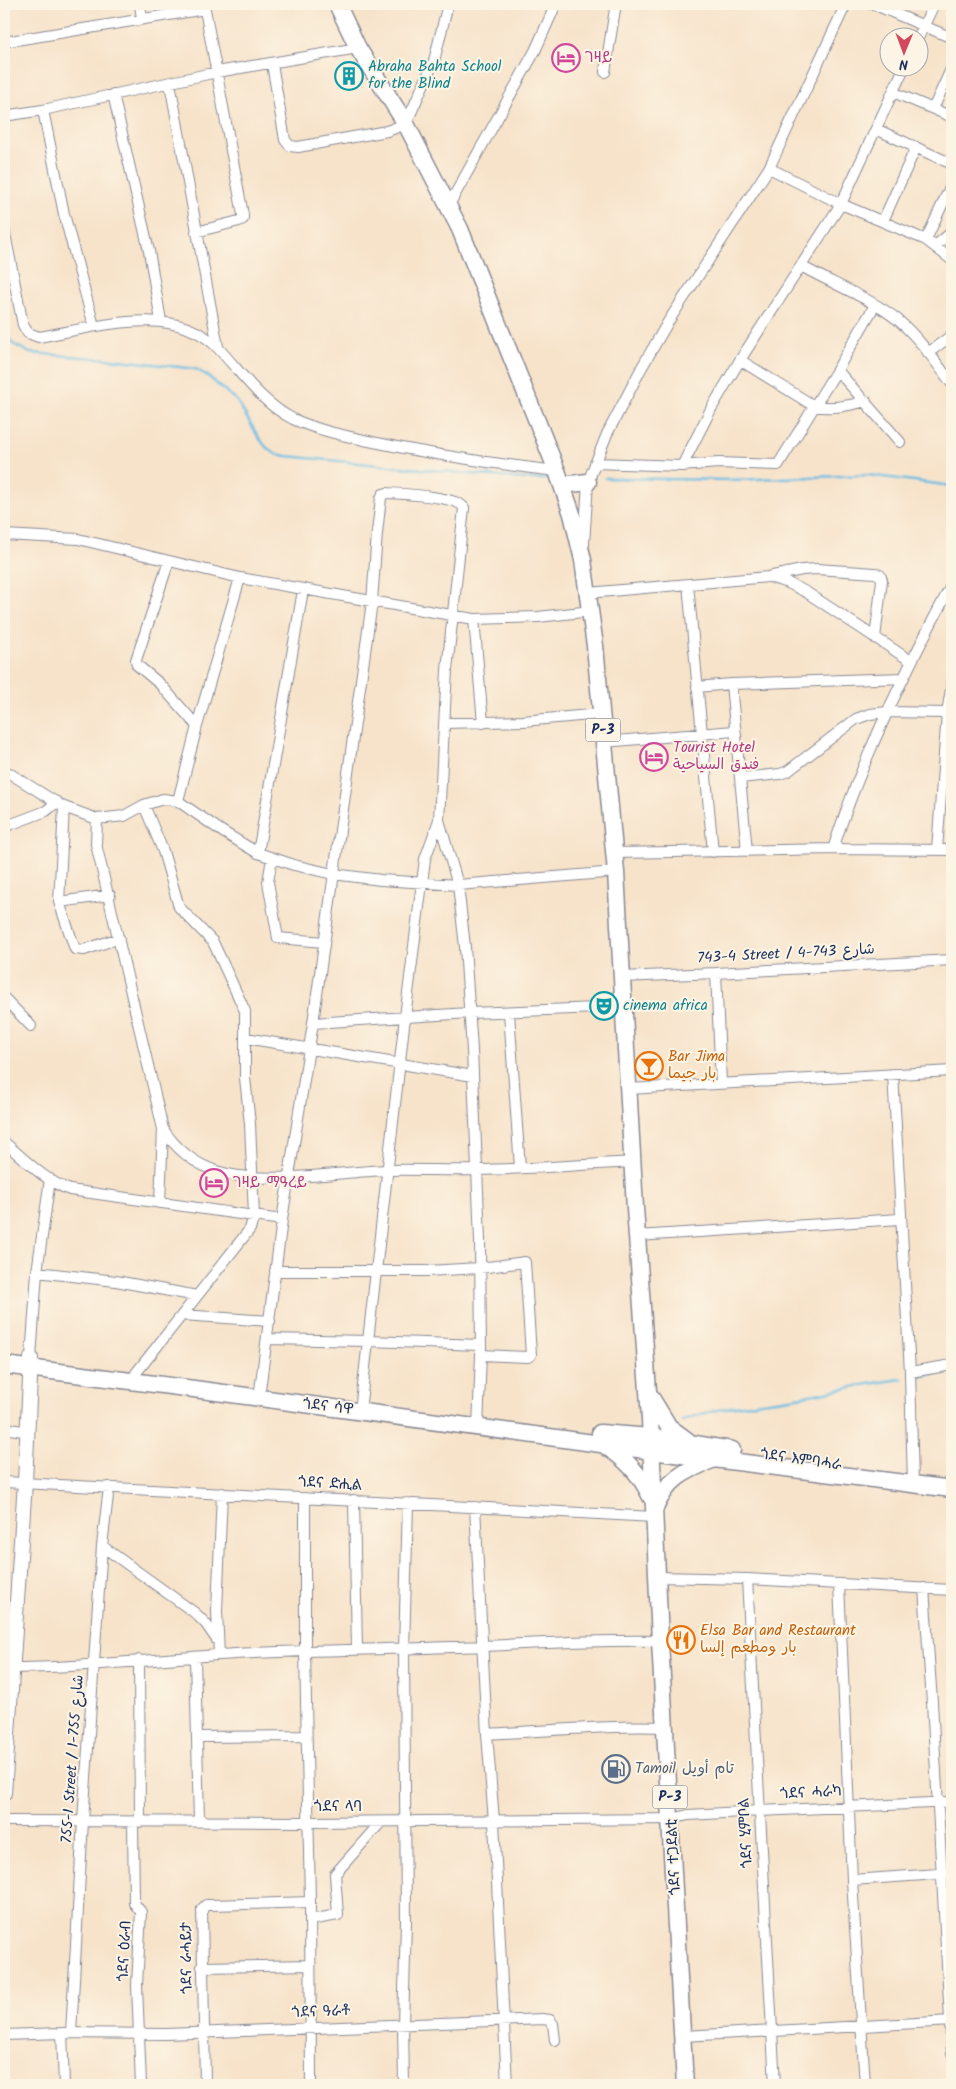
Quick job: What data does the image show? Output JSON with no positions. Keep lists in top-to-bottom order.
{
  "streets": {
    "main road": [
      "P-3",
      "ጎደና ሳዋ",
      "ጎደና እምባሓራ",
      "ጎደና ተጋደልቲ"
    ],
    "street": [
      "743-4 Street / شارع 743-4",
      "ጎደና ድሒል",
      "755-1 Street / شارع 755-1",
      "ጎደና ሓራካ",
      "ጎደና ላባ",
      "ጎደና ሂምቦል",
      "ጎደና ዕራብ",
      "ጎደና ራሓይታ",
      "ጎደና ዓራቶ"
    ]
  },
  "crossings": [
    ["P-3", "743-4 Street / شارع 743-4"],
    ["P-3", "ጎደና ሳዋ"],
    ["P-3", "ጎደና እምባሓራ"],
    ["P-3", "ጎደና ድሒል"],
    ["P-3", "ጎደና ተጋደልቲ"],
    ["ጎደና ሳዋ", "ጎደና እምባሓራ"],
    ["ጎደና ድሒል", "755-1 Street / شارع 755-1"],
    ["ጎደና ድሒል", "ጎደና ተጋደልቲ"],
    ["755-1 Street / شارع 755-1", "ጎደና ላባ"],
    ["755-1 Street / شارع 755-1", "ጎደና ዓራቶ"],
    ["ጎደና ሓራካ", "ጎደና ላባ"],
    ["ጎደና ሓራካ", "ጎደና ሂምቦል"],
    ["ጎደና ሓራካ", "ጎደና ተጋደልቲ"],
    ["ጎደና ላባ", "ጎደና ተጋደልቲ"],
    ["ጎደና ላባ", "ጎደና ዕራብ"],
    ["ጎደና ዕራብ", "ጎደና ዓራቶ"],
    ["ጎደና ራሓይታ", "ጎደና ዓራቶ"]
  ],
  "places": {
    "hotel": ["ገዛይ", "Tourist Hotel فندق السياحية", "ገዛይ ማዓረይ"],
    "building": ["Abraha Bahta School for the Blind"],
    "theatre": ["cinema africa"],
    "bar": ["Bar Jima بار جيما"],
    "restaurant": ["Elsa Bar and Restaurant بار ومطعم إلسا"],
    "fuel station": ["Tamoil تام أويل"]
  },
  "north": "bottom"
}
